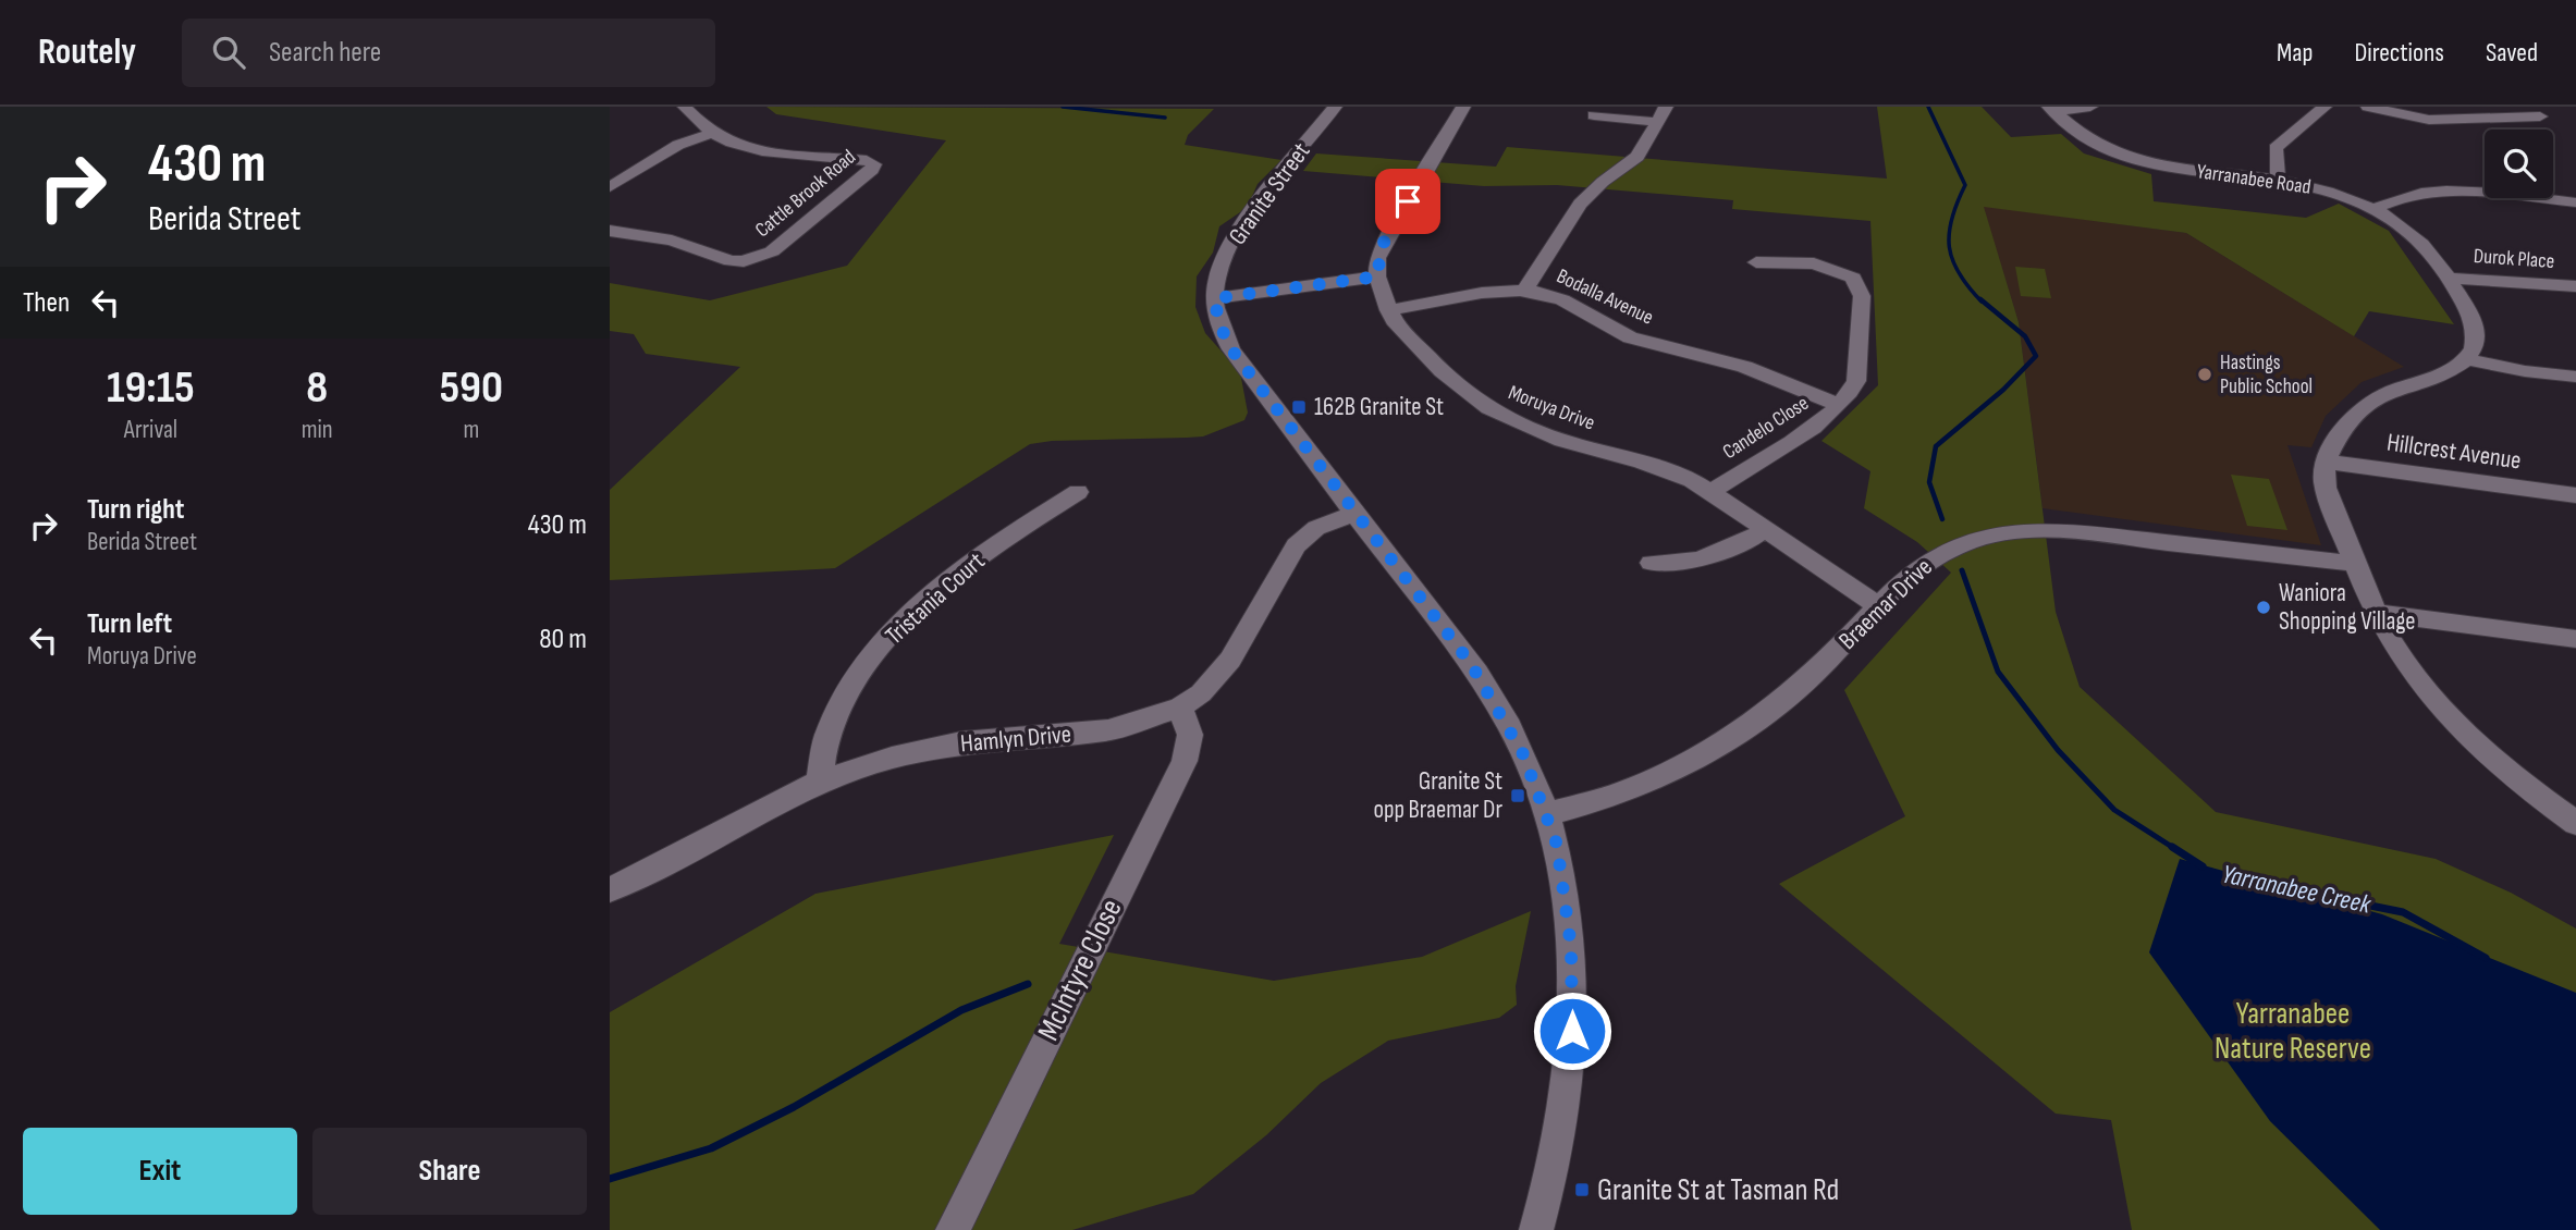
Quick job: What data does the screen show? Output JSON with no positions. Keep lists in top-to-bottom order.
{
  "streets": {
    "street": [
      "Yarranabee Road",
      "Cattle Brook Road",
      "Granite Street",
      "Durok Place",
      "Bodalla Avenue",
      "Moruya Drive",
      "Candelo Close",
      "Hillcrest Avenue",
      "Tristania Court",
      "Braemar Drive",
      "Hamlyn Drive",
      "McIntyre Close"
    ]
  },
  "crossings": [
    ["Yarranabee Road", "Durok Place"],
    ["Granite Street", "Braemar Drive"],
    ["Granite Street", "Hamlyn Drive"],
    ["Bodalla Avenue", "Moruya Drive"],
    ["Bodalla Avenue", "Candelo Close"],
    ["Moruya Drive", "Candelo Close"],
    ["Moruya Drive", "Braemar Drive"],
    ["Tristania Court", "Hamlyn Drive"],
    ["Hamlyn Drive", "McIntyre Close"]
  ],
  "water": ["Yarranabee Creek"],
  "parks": ["Yarranabee Nature Reserve"],
  "places": {
    "other": ["Hastings Public School", "Waniora Shopping Village"],
    "transit": ["162B Granite St", "Granite St opp Braemar Dr", "Granite St at Tasman Rd"]
  },
  "page": {
    "header": "Routely",
    "search": "Search here",
    "nav": ["Map", "Directions", "Saved"],
    "turn": ["430 m", "Berida Street"],
    "then": "Then",
    "eta": [
      "19:15",
      "Arrival",
      "8",
      "min",
      "590",
      "m"
    ],
    "list": [
      {
        "name": "Turn right",
        "note": "Berida Street",
        "value": "430 m"
      },
      {
        "name": "Turn left",
        "note": "Moruya Drive",
        "value": "80 m"
      }
    ],
    "buttons": ["Exit", "Share"]
  }
}
